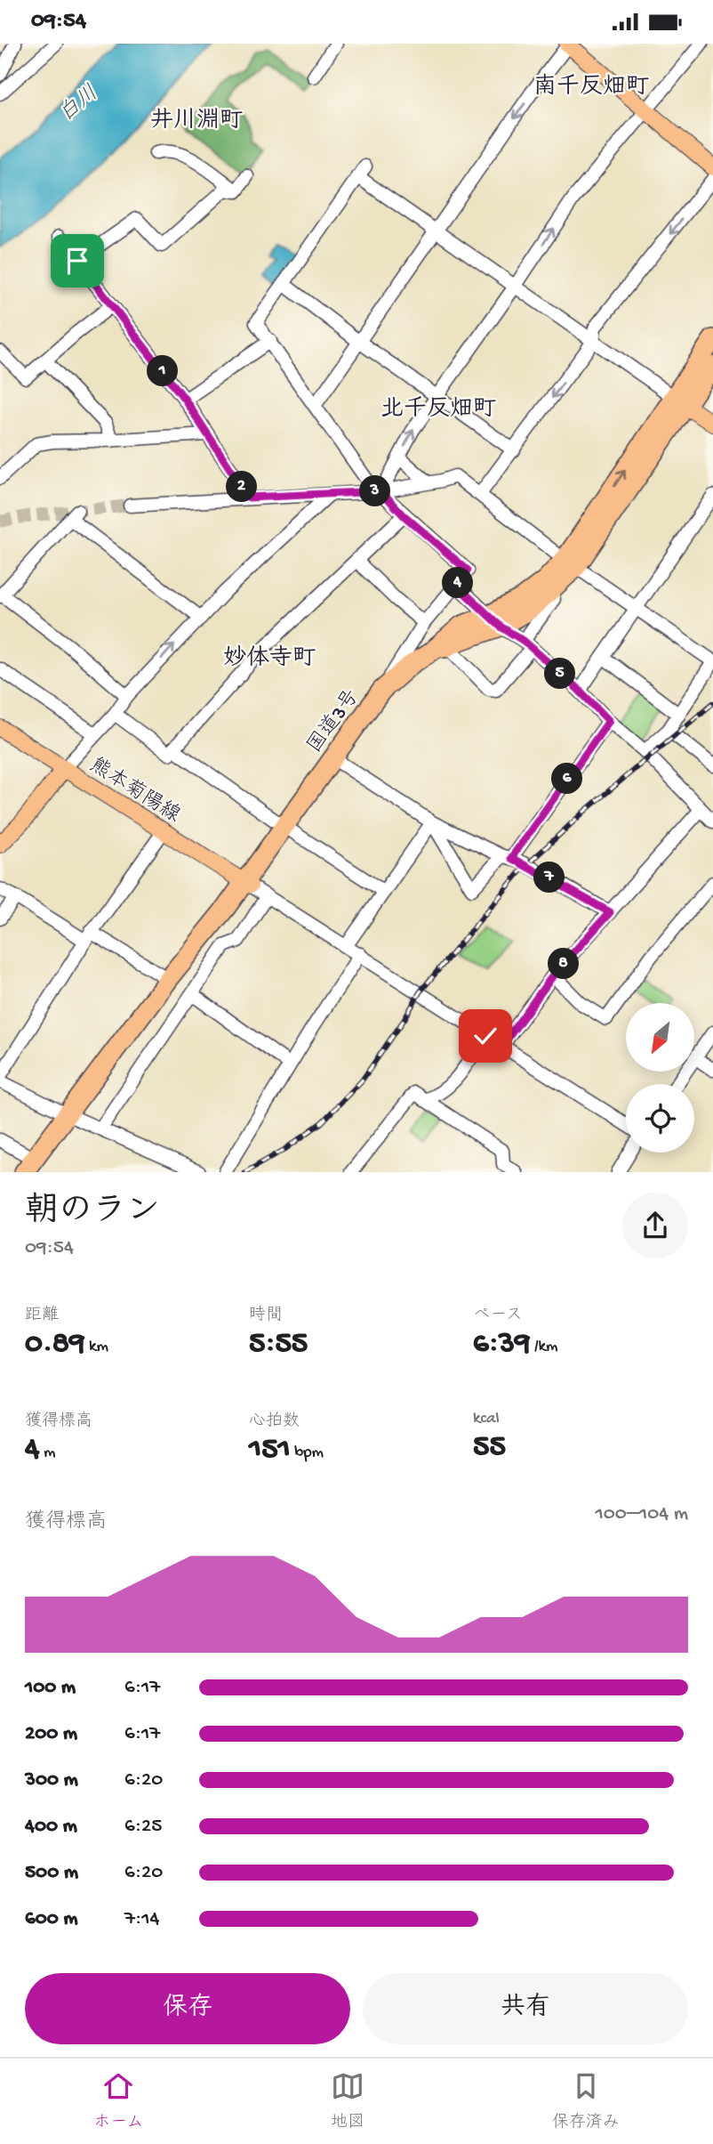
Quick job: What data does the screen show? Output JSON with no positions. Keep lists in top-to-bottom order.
{
  "streets": {
    "highway": ["国道3号"],
    "main road": ["熊本菊陽線"]
  },
  "crossings": [
    ["国道3号", "熊本菊陽線"]
  ],
  "districts": [
    "南千反畑町",
    "井川淵町",
    "北千反畑町",
    "妙体寺町"
  ],
  "water": ["白川"],
  "north": "bottom left",
  "page": {
    "status": "09:54",
    "pins": [
      "1",
      "2",
      "3",
      "4",
      "5",
      "6",
      "7",
      "8"
    ],
    "heading": ["朝のラン", "09:54"],
    "stats": [
      ["距離", "0.89 km"],
      ["時間", "5:55"],
      ["ペース", "6:39 /km"],
      ["獲得標高", "4 m"],
      ["心拍数", "151 bpm"],
      ["kcal", "55"]
    ],
    "chart": ["獲得標高", "100–104 m"],
    "list": [
      {
        "name": "100 m",
        "note": "6:17"
      },
      {
        "name": "200 m",
        "note": "6:17"
      },
      {
        "name": "300 m",
        "note": "6:20"
      },
      {
        "name": "400 m",
        "note": "6:25"
      },
      {
        "name": "500 m",
        "note": "6:20"
      },
      {
        "name": "600 m",
        "note": "7:14"
      }
    ],
    "buttons": ["保存", "共有"],
    "tabs": ["ホーム", "地図", "保存済み"]
  }
}
